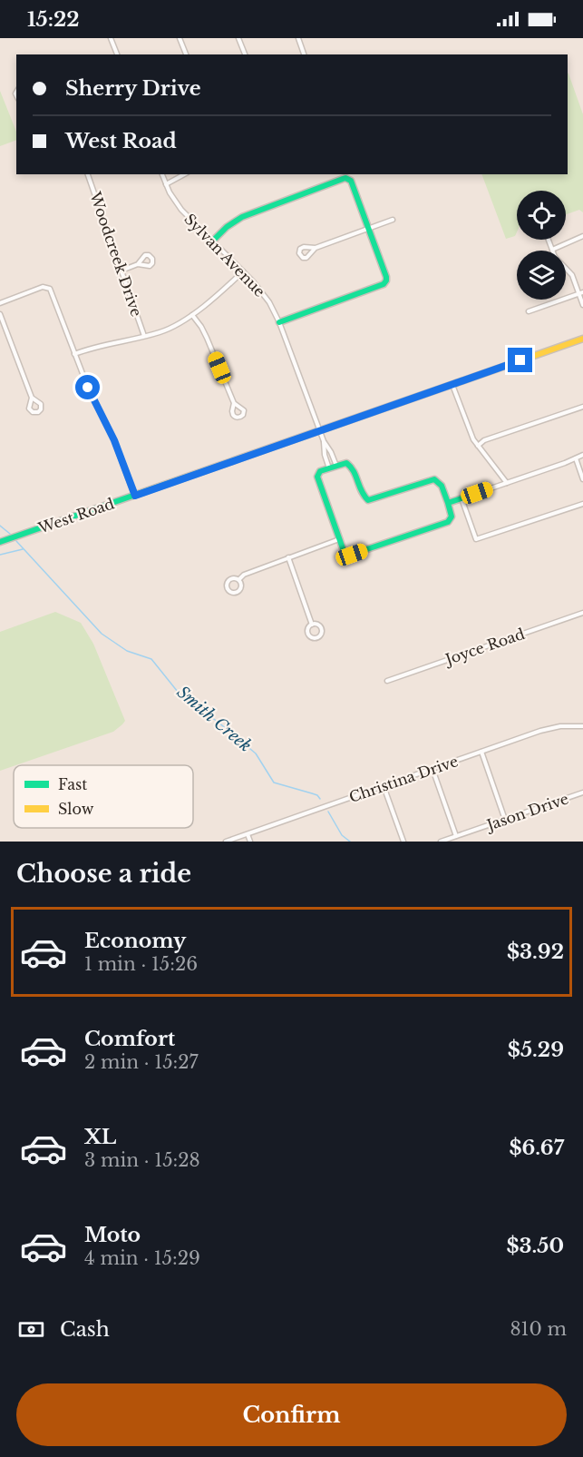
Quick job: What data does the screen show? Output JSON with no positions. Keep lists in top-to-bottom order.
{
  "streets": {
    "street": [
      "Woodcreek Drive",
      "Sylvan Avenue",
      "West Road",
      "Joyce Road",
      "Christina Drive",
      "Jason Drive"
    ]
  },
  "crossings": [
    ["Sylvan Avenue", "West Road"]
  ],
  "water": ["Smith Creek"],
  "legend": ["Fast", "Slow"],
  "page": {
    "status": "15:22",
    "banner": ["Sherry Drive", "West Road"],
    "heading": "Choose a ride",
    "list": [
      {
        "name": "Economy",
        "note": "1 min · 15:26",
        "value": "$3.92"
      },
      {
        "name": "Comfort",
        "note": "2 min · 15:27",
        "value": "$5.29"
      },
      {
        "name": "XL",
        "note": "3 min · 15:28",
        "value": "$6.67"
      },
      {
        "name": "Moto",
        "note": "4 min · 15:29",
        "value": "$3.50"
      }
    ],
    "pay": ["Cash", "810 m"],
    "buttons": "Confirm"
  }
}
